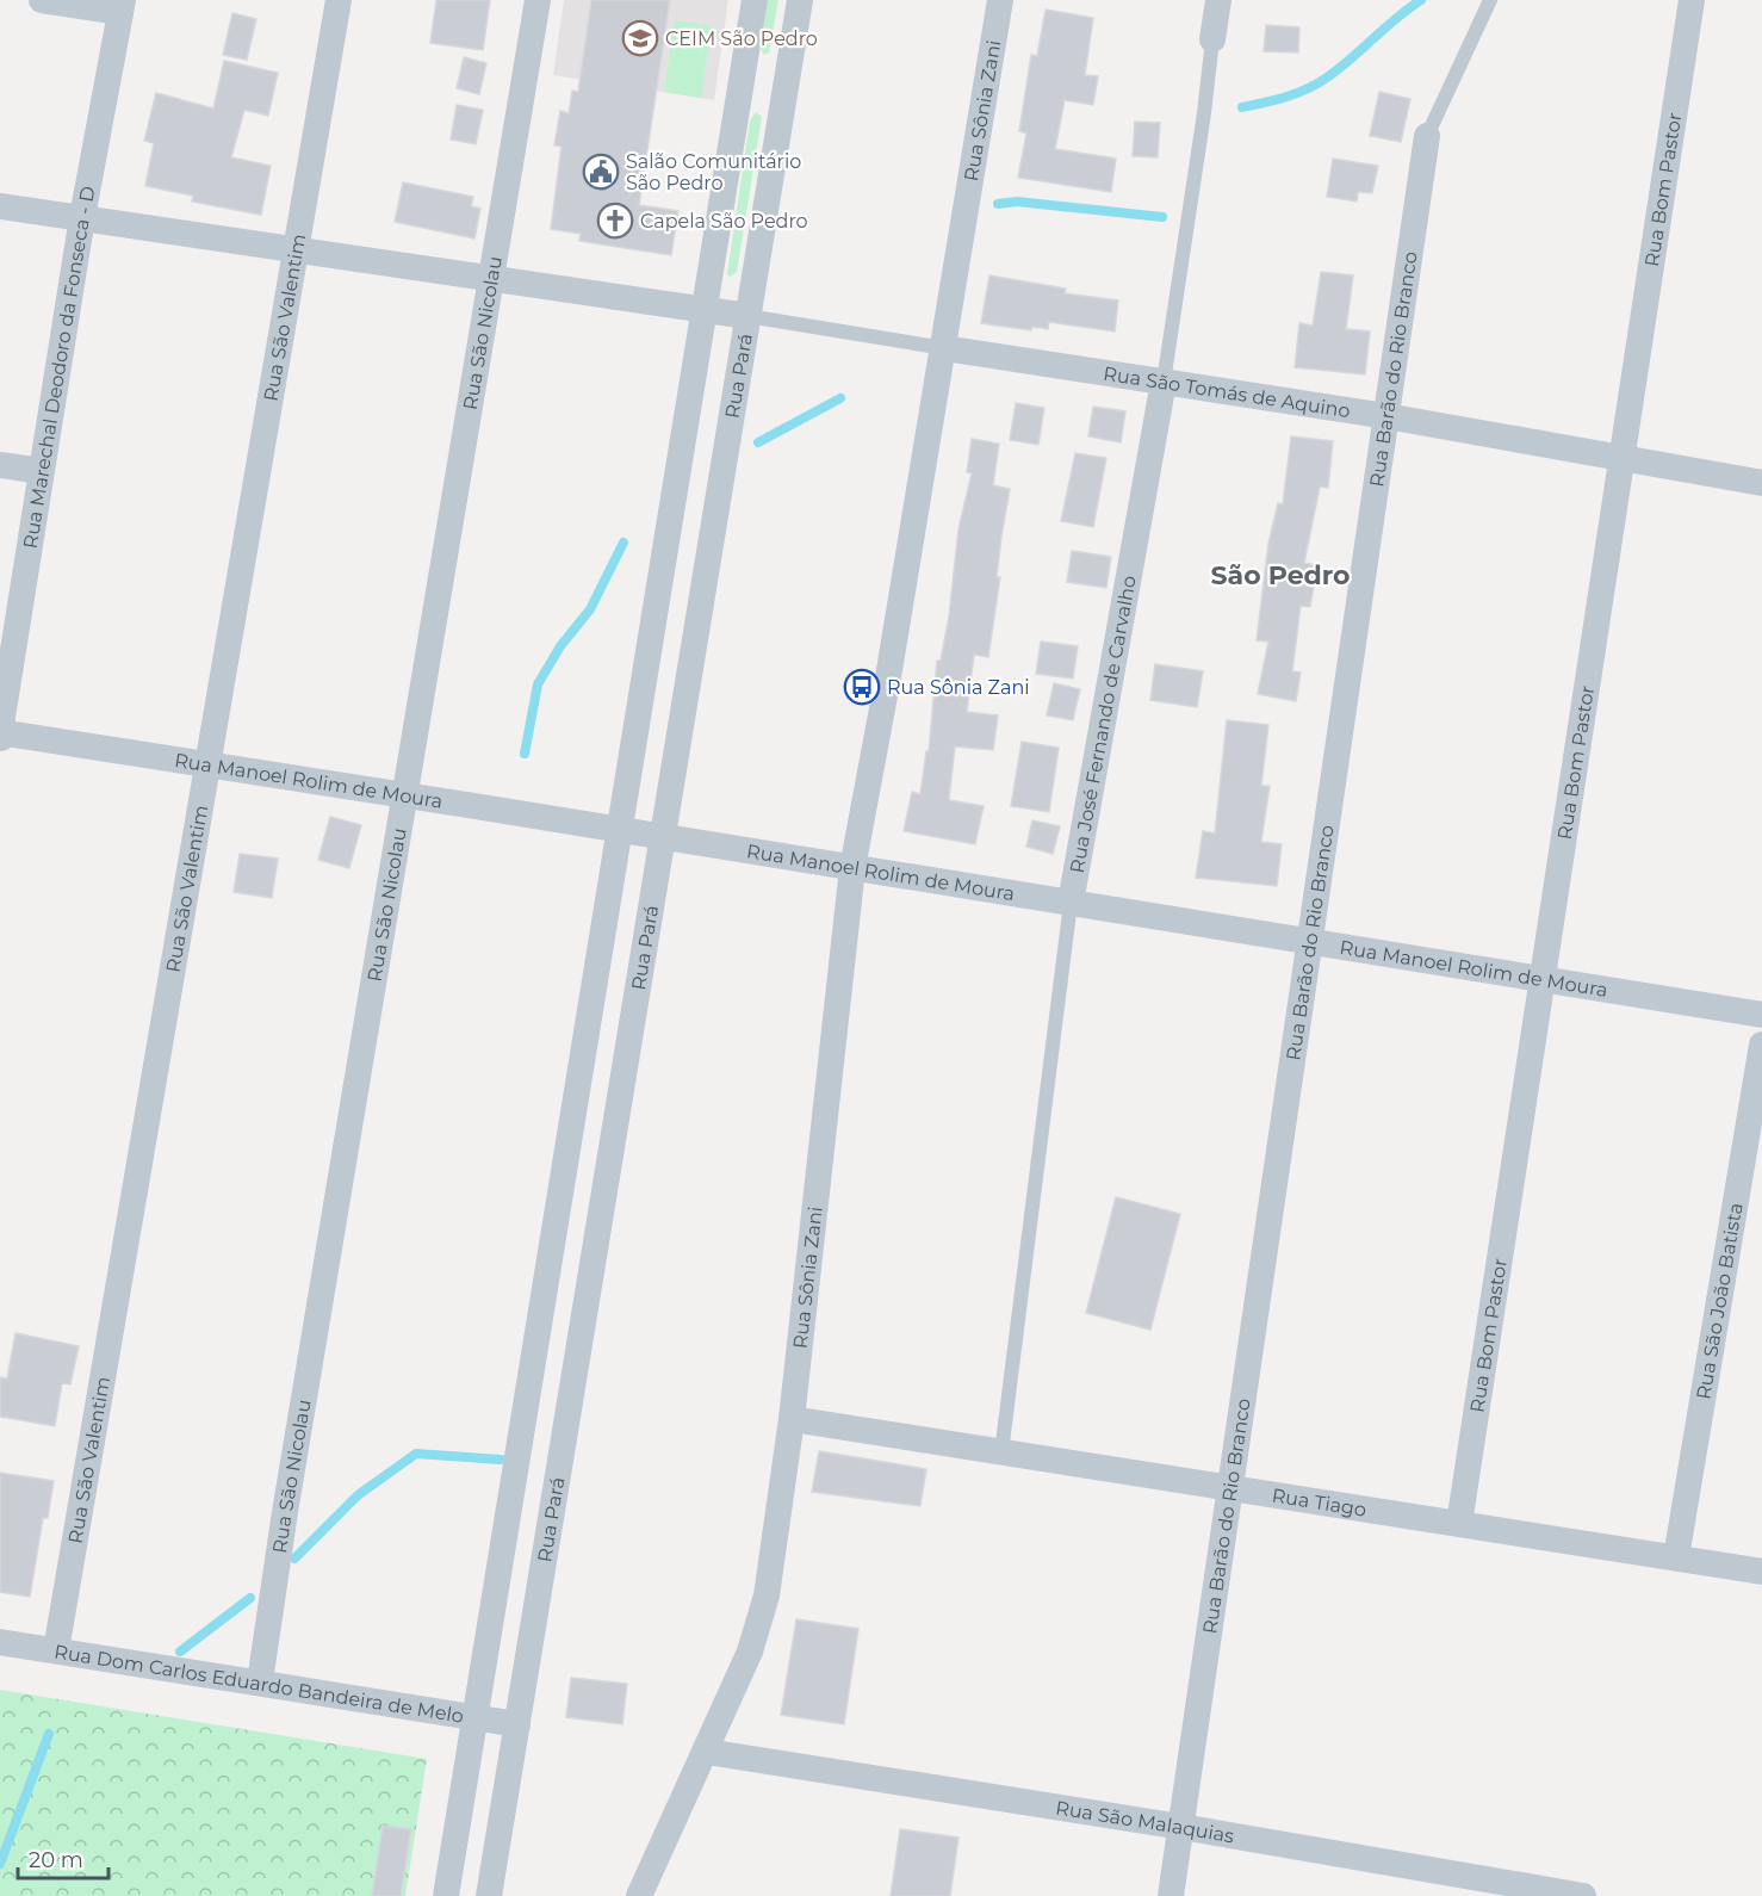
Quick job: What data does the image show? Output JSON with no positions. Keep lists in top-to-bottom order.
{
  "streets": {
    "street": [
      "Rua Sônia Zani",
      "Rua Bom Pastor",
      "Rua São Valentim",
      "Rua São Nicolau",
      "Rua Marechal Deodoro da Fonseca - D",
      "Rua Barão do Rio Branco",
      "Rua Pará",
      "Rua São Tomás de Aquino",
      "Rua José Fernando de Carvalho",
      "Rua Manoel Rolim de Moura",
      "Rua São João Batista",
      "Rua Tiago",
      "Rua Dom Carlos Eduardo Bandeira de Melo",
      "Rua São Malaquias"
    ]
  },
  "crossings": [
    ["Rua Sônia Zani", "Rua São Tomás de Aquino"],
    ["Rua Sônia Zani", "Rua Manoel Rolim de Moura"],
    ["Rua Sônia Zani", "Rua Tiago"],
    ["Rua Sônia Zani", "Rua São Malaquias"],
    ["Rua Bom Pastor", "Rua São Tomás de Aquino"],
    ["Rua Bom Pastor", "Rua Manoel Rolim de Moura"],
    ["Rua Bom Pastor", "Rua Tiago"],
    ["Rua São Valentim", "Rua Manoel Rolim de Moura"],
    ["Rua São Valentim", "Rua Dom Carlos Eduardo Bandeira de Melo"],
    ["Rua São Nicolau", "Rua Manoel Rolim de Moura"],
    ["Rua São Nicolau", "Rua Dom Carlos Eduardo Bandeira de Melo"],
    ["Rua Marechal Deodoro da Fonseca - D", "Rua Manoel Rolim de Moura"],
    ["Rua Barão do Rio Branco", "Rua São Tomás de Aquino"],
    ["Rua Barão do Rio Branco", "Rua Manoel Rolim de Moura"],
    ["Rua Barão do Rio Branco", "Rua Tiago"],
    ["Rua Barão do Rio Branco", "Rua São Malaquias"],
    ["Rua Pará", "Rua Manoel Rolim de Moura"],
    ["Rua Pará", "Rua Dom Carlos Eduardo Bandeira de Melo"],
    ["Rua São Tomás de Aquino", "Rua José Fernando de Carvalho"],
    ["Rua José Fernando de Carvalho", "Rua Manoel Rolim de Moura"],
    ["Rua José Fernando de Carvalho", "Rua Tiago"],
    ["Rua São João Batista", "Rua Tiago"]
  ],
  "districts": ["São Pedro"],
  "places": {
    "school or university": ["CEIM São Pedro"],
    "public building": ["Salão Comunitário São Pedro"],
    "church": ["Capela São Pedro"],
    "bus stop": ["Rua Sônia Zani"]
  },
  "scale_bar": "20 m"
}
